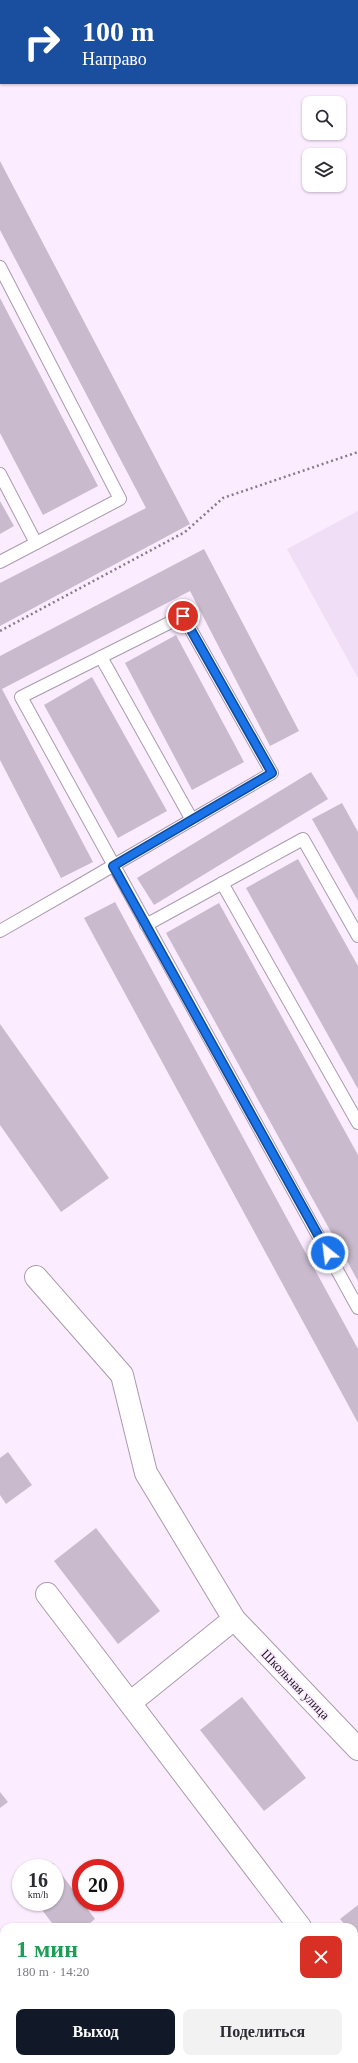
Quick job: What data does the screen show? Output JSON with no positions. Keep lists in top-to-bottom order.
{
  "streets": {
    "street": ["Школьная улица"]
  },
  "page": {
    "turn": ["100 m", "Направо"],
    "speed": "16 km/h",
    "limit": "20",
    "heading": ["1 мин", "180 m · 14:20"],
    "buttons": ["Выход", "Поделиться"]
  }
}
